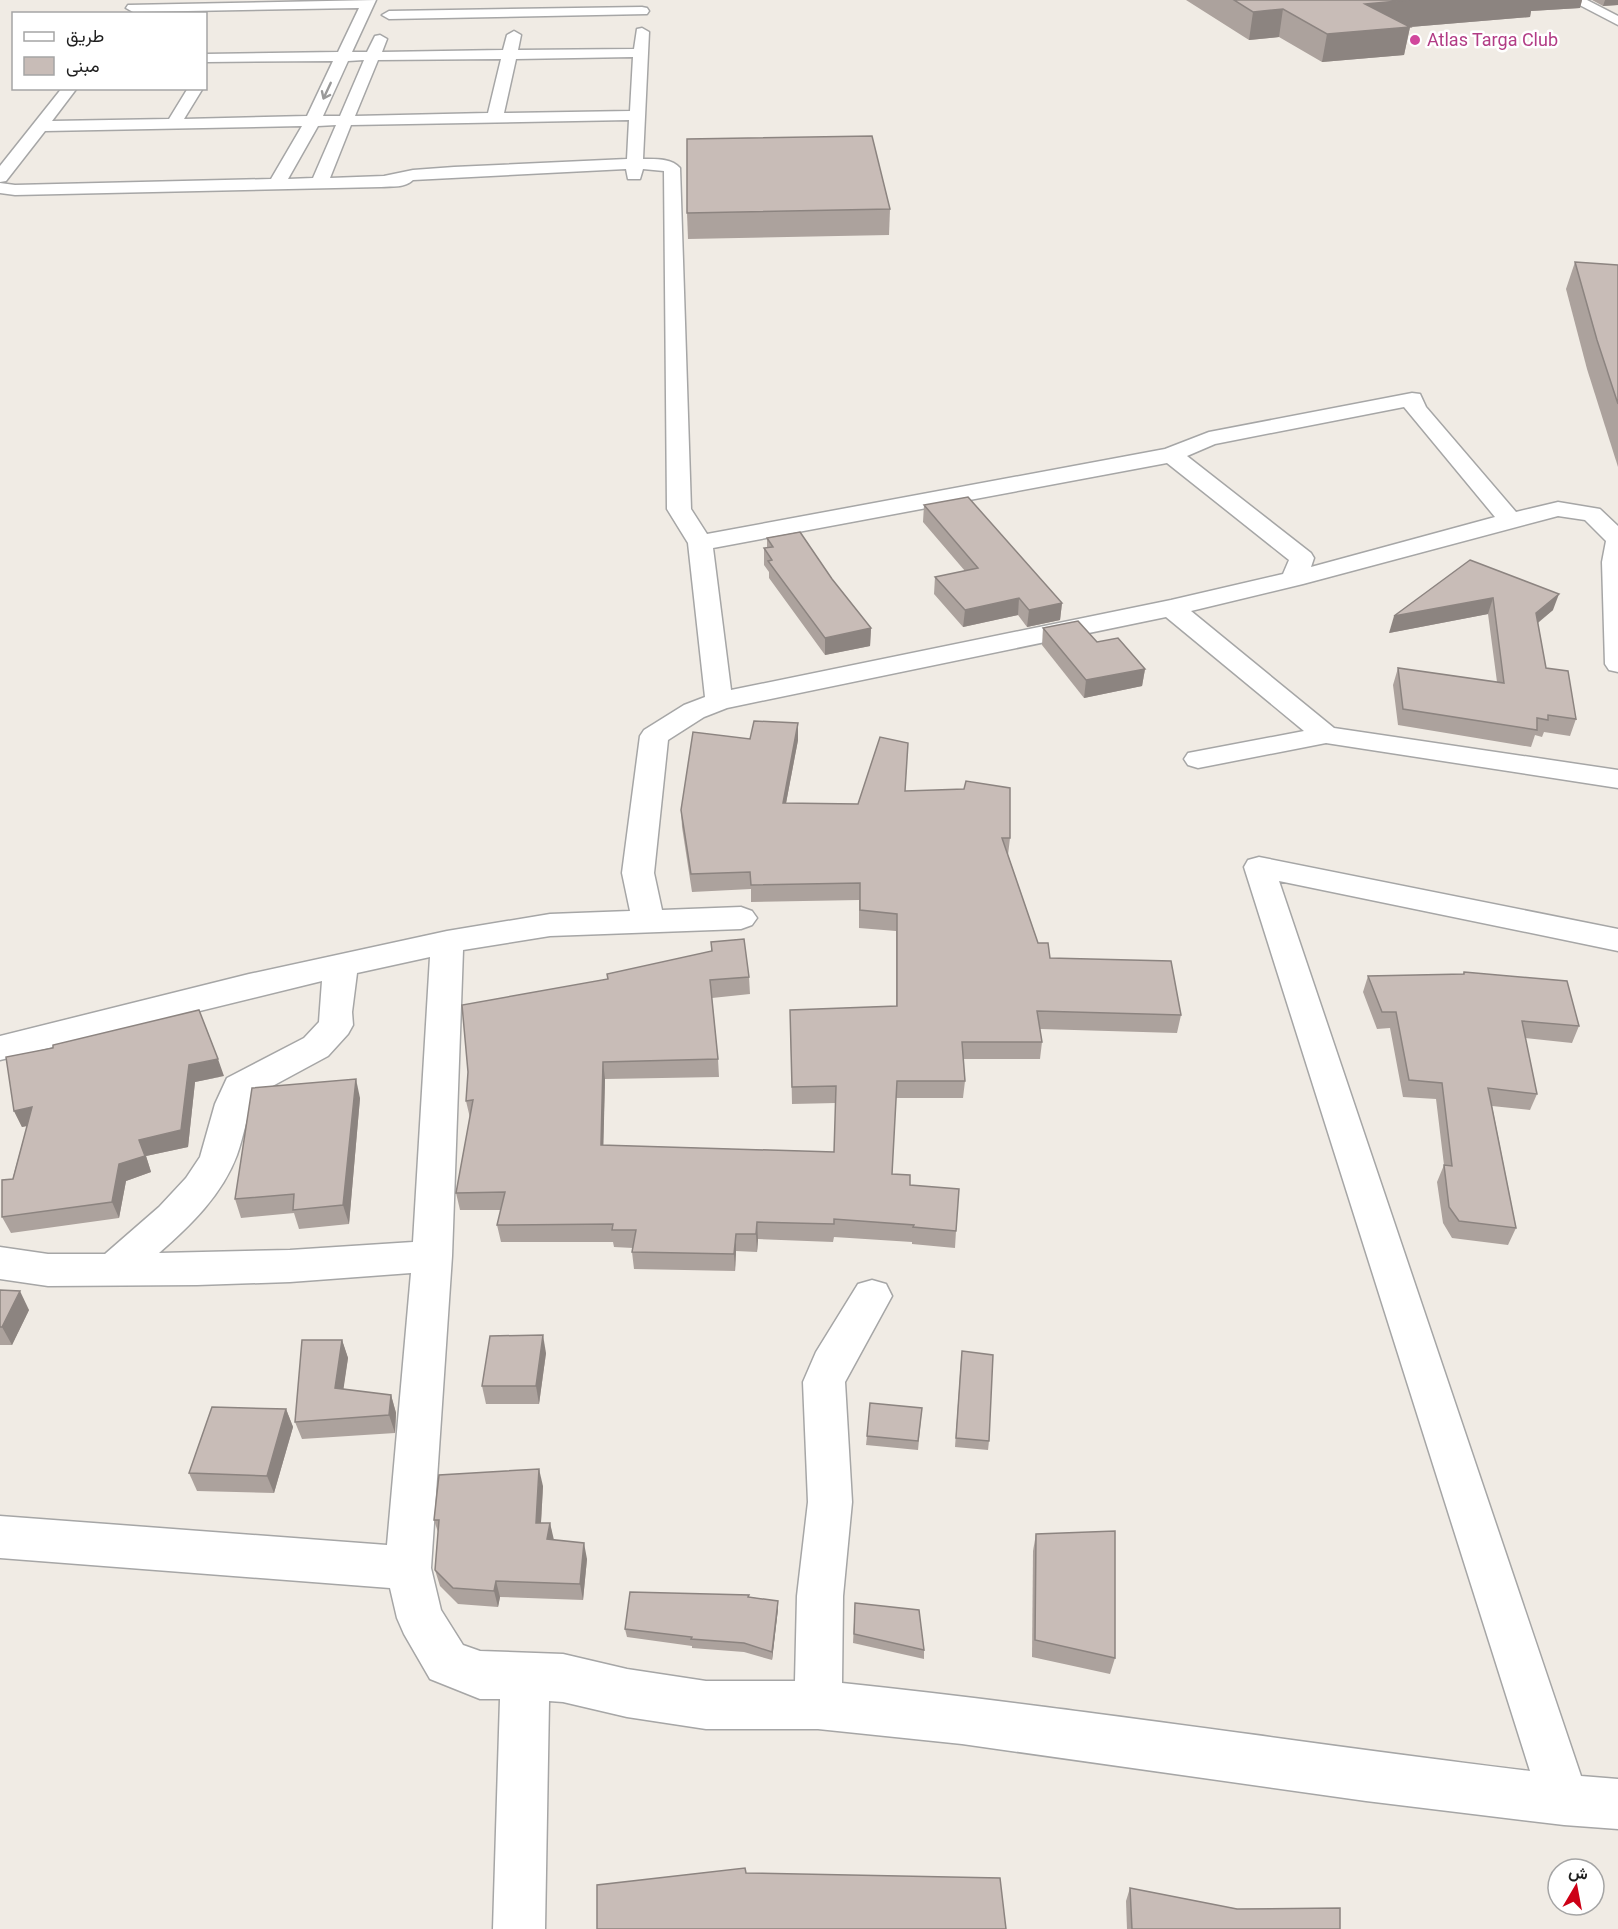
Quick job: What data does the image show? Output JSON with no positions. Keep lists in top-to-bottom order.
{
  "places": ["Atlas Targa Club"],
  "legend": ["طريق", "مبنى"],
  "north": "top"
}
